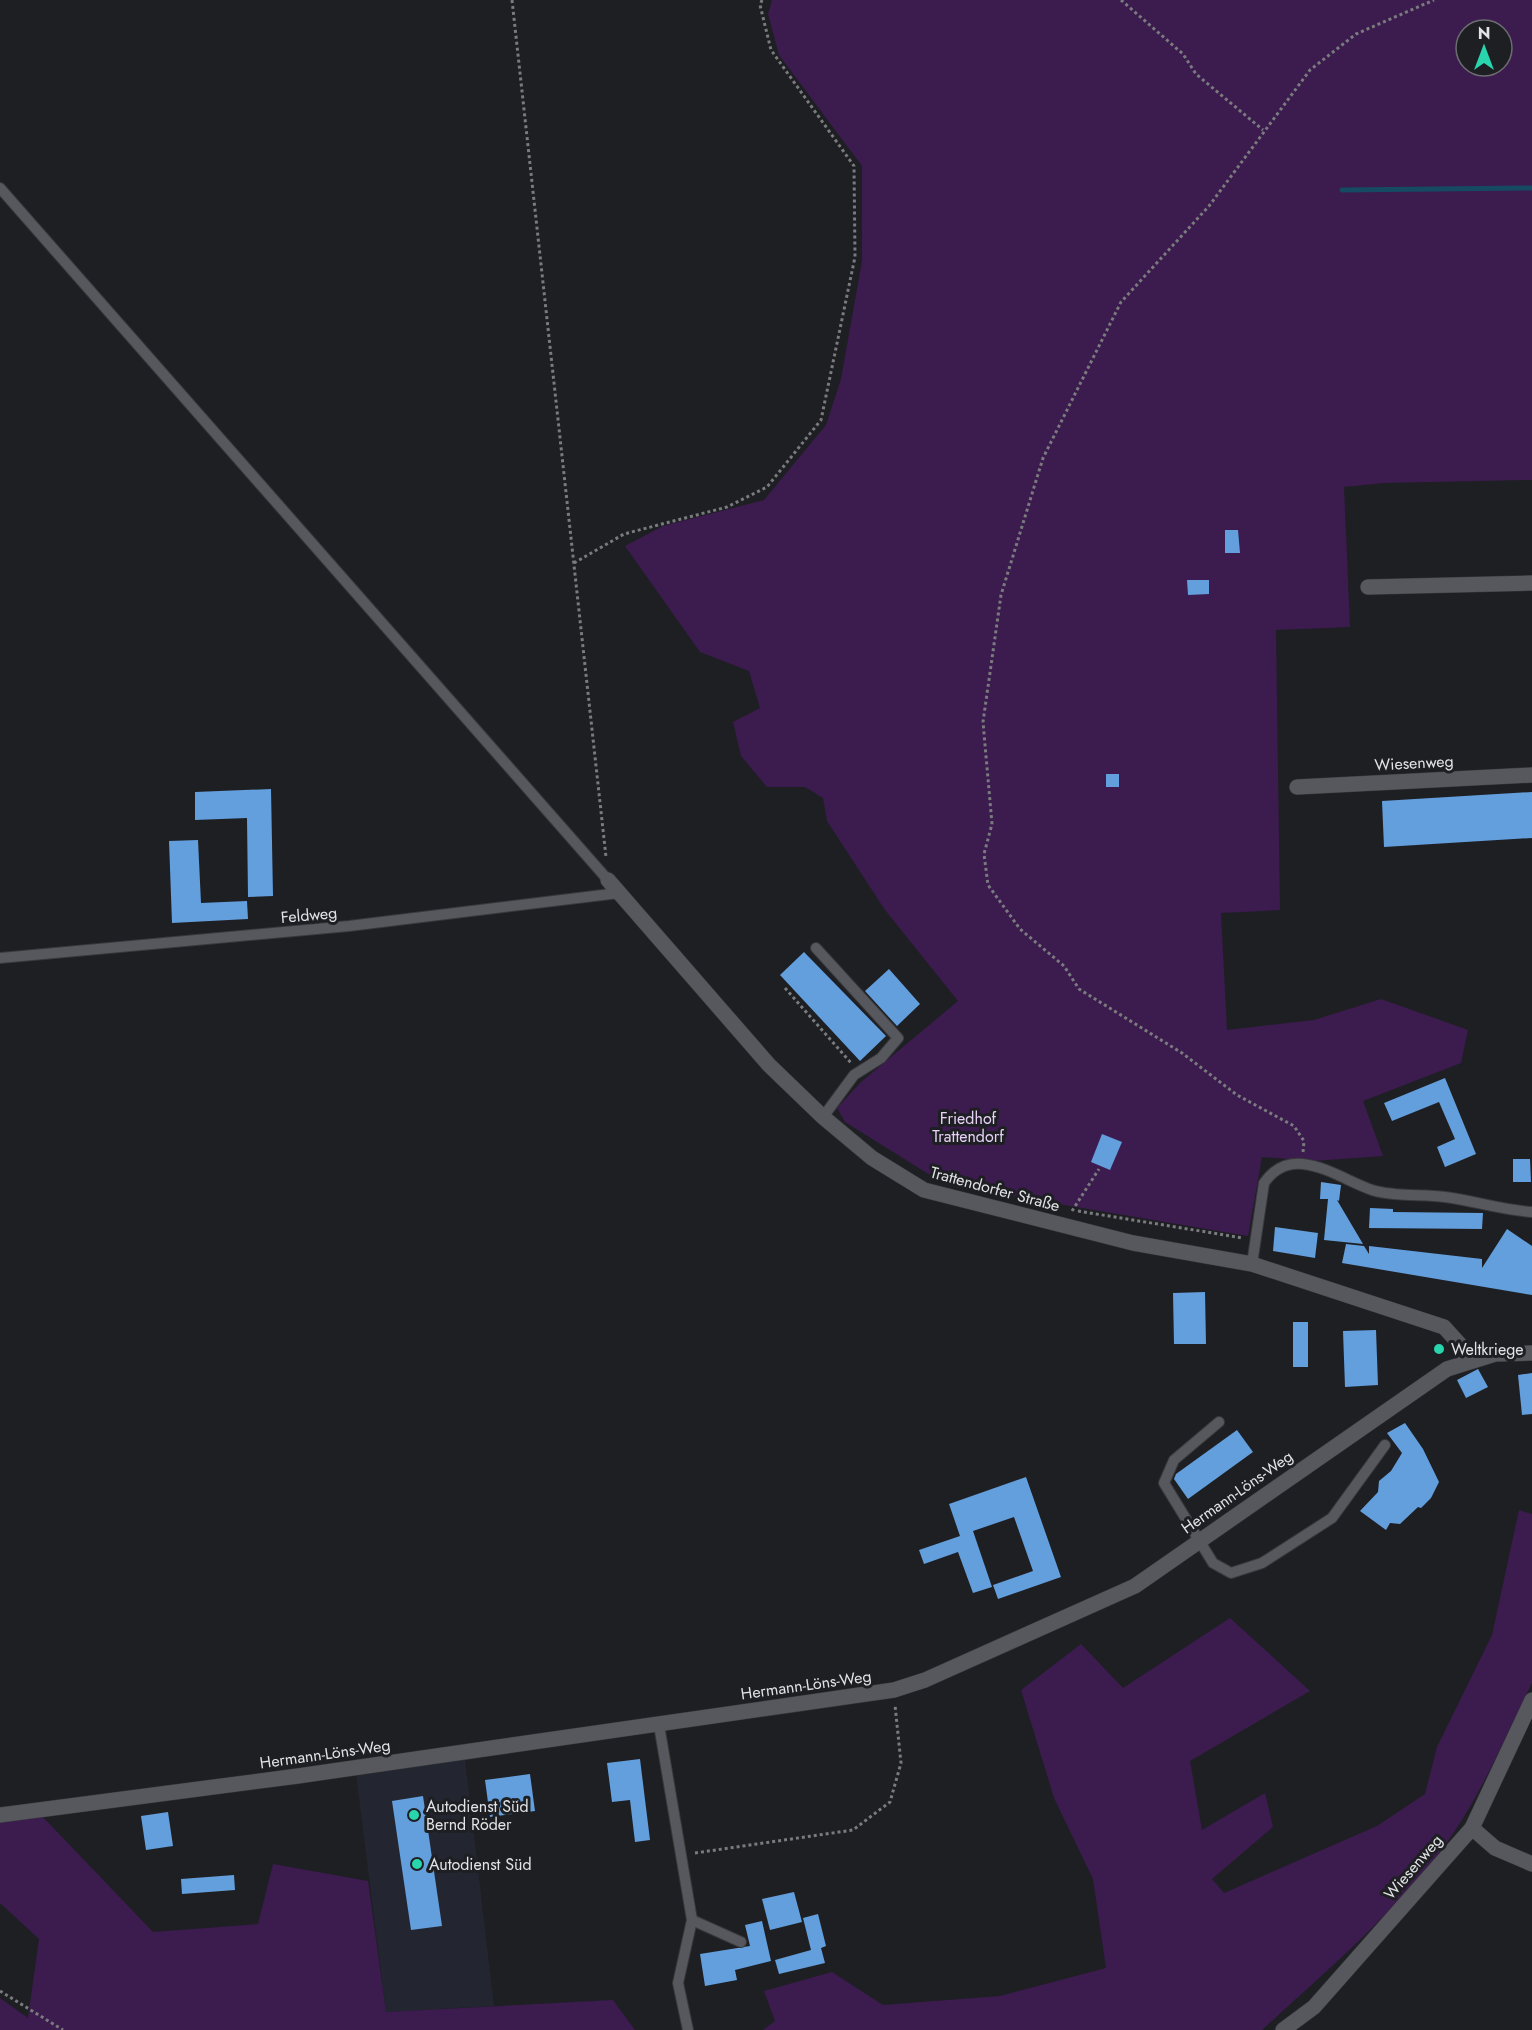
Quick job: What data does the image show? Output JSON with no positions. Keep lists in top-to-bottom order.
{
  "streets": {
    "street": ["Wiesenweg", "Trattendorfer Straße", "Hermann-Löns-Weg"],
    "lane": ["Feldweg"]
  },
  "crossings": [
    ["Feldweg", "Trattendorfer Straße"],
    ["Trattendorfer Straße", "Hermann-Löns-Weg"]
  ],
  "parks": ["Friedhof Trattendorf"],
  "places": ["Weltkriege", "Autodienst Süd Bernd Röder", "Autodienst Süd"],
  "north": "top"
}
